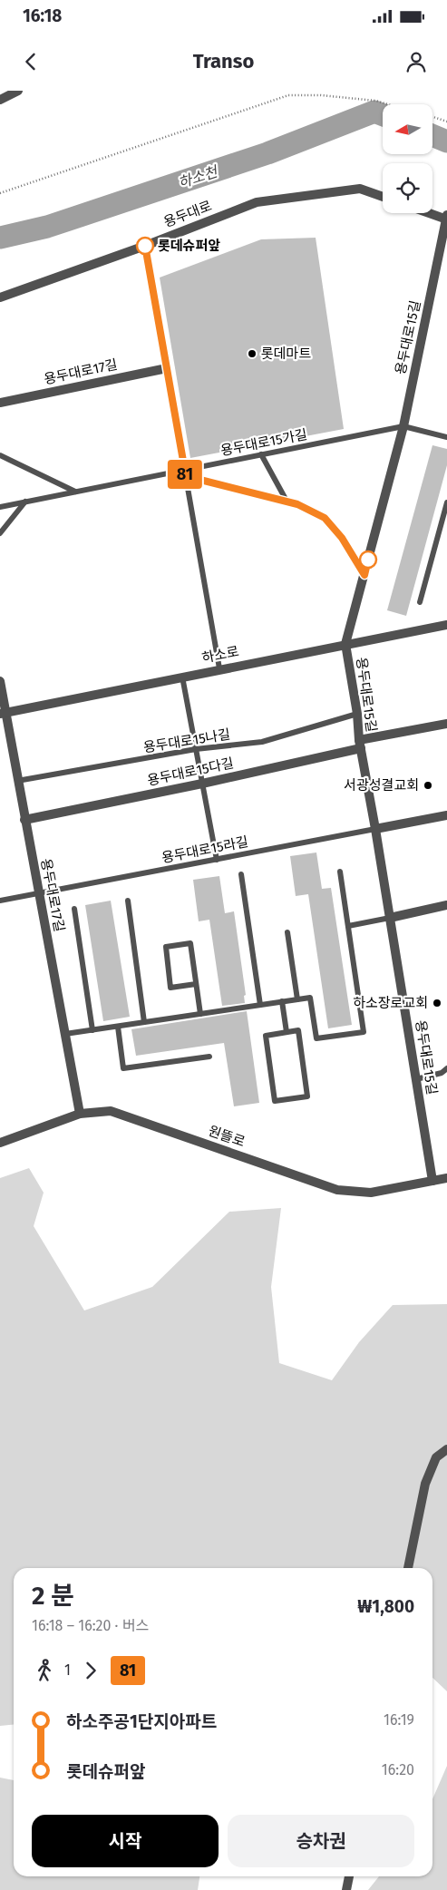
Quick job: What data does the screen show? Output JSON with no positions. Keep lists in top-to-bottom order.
{
  "streets": {
    "street": [
      "용두대로",
      "용두대로15길",
      "용두대로17길",
      "하소로",
      "용두대로15다길",
      "원뜰로"
    ],
    "lane": ["용두대로15가길", "용두대로15나길", "용두대로15라길"]
  },
  "crossings": [
    ["용두대로15길", "용두대로15가길"],
    ["용두대로15길", "하소로"],
    ["용두대로15길", "용두대로15나길"],
    ["용두대로15길", "용두대로15다길"],
    ["용두대로15길", "용두대로15라길"],
    ["용두대로15길", "원뜰로"],
    ["용두대로17길", "하소로"],
    ["용두대로17길", "용두대로15나길"],
    ["용두대로17길", "용두대로15다길"],
    ["용두대로17길", "용두대로15라길"],
    ["용두대로17길", "원뜰로"]
  ],
  "water": ["하소천"],
  "places": [
    "롯데슈퍼앞",
    "롯데마트",
    "서광성결교회",
    "하소장로교회"
  ],
  "lines": ["bus line 81"],
  "north": "left",
  "page": {
    "status": "16:18",
    "header": "Transo",
    "on_map": "81",
    "heading": ["2 분", "16:18 – 16:20 · 버스", "₩1,800"],
    "legs": ["1", "81"],
    "list": [
      {
        "name": "하소주공1단지아파트",
        "value": "16:19"
      },
      {
        "name": "롯데슈퍼앞",
        "value": "16:20"
      }
    ],
    "buttons": ["시작", "승차권"]
  }
}
